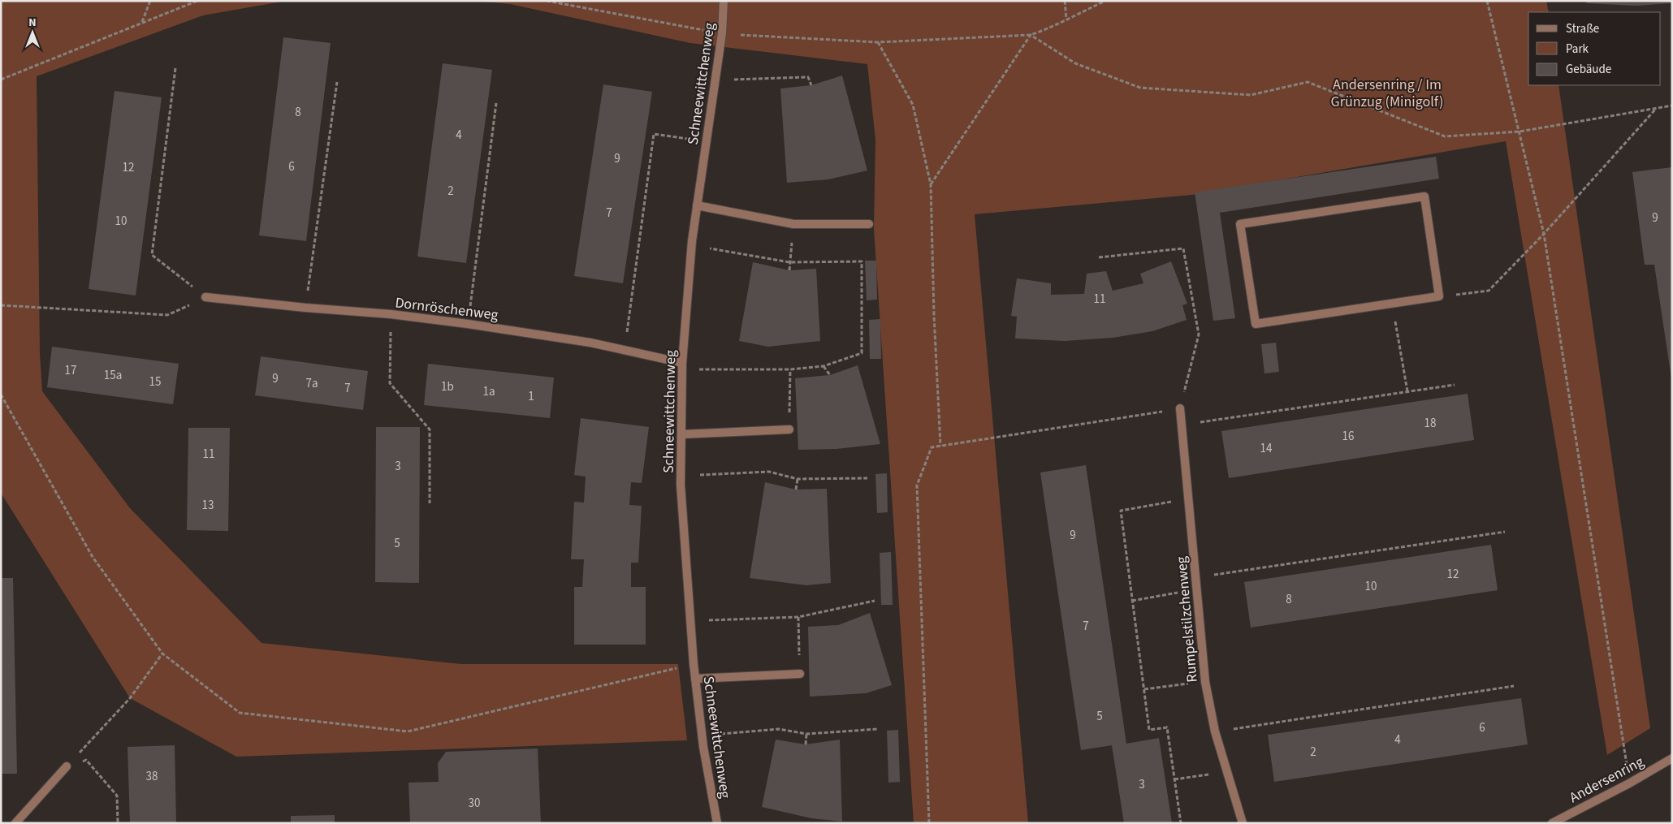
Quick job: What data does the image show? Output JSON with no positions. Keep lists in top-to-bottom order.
{
  "streets": {
    "street": [
      "Schneewittchenweg",
      "Dornröschenweg",
      "Rumpelstilzchenweg",
      "Andersenring"
    ]
  },
  "crossings": [
    ["Schneewittchenweg", "Dornröschenweg"]
  ],
  "parks": ["Andersenring / Im Grünzug (Minigolf)"],
  "house_numbers": [
    "8",
    "4",
    "9",
    "6",
    "12",
    "2",
    "7",
    "9",
    "10",
    "11",
    "17",
    "15a",
    "9",
    "15",
    "7a",
    "1b",
    "7",
    "1a",
    "1",
    "18",
    "16",
    "14",
    "11",
    "3",
    "13",
    "9",
    "5",
    "12",
    "10",
    "8",
    "7",
    "5",
    "6",
    "4",
    "2",
    "38",
    "3",
    "30"
  ],
  "legend": ["Straße", "Park", "Gebäude"],
  "north": "top"
}
